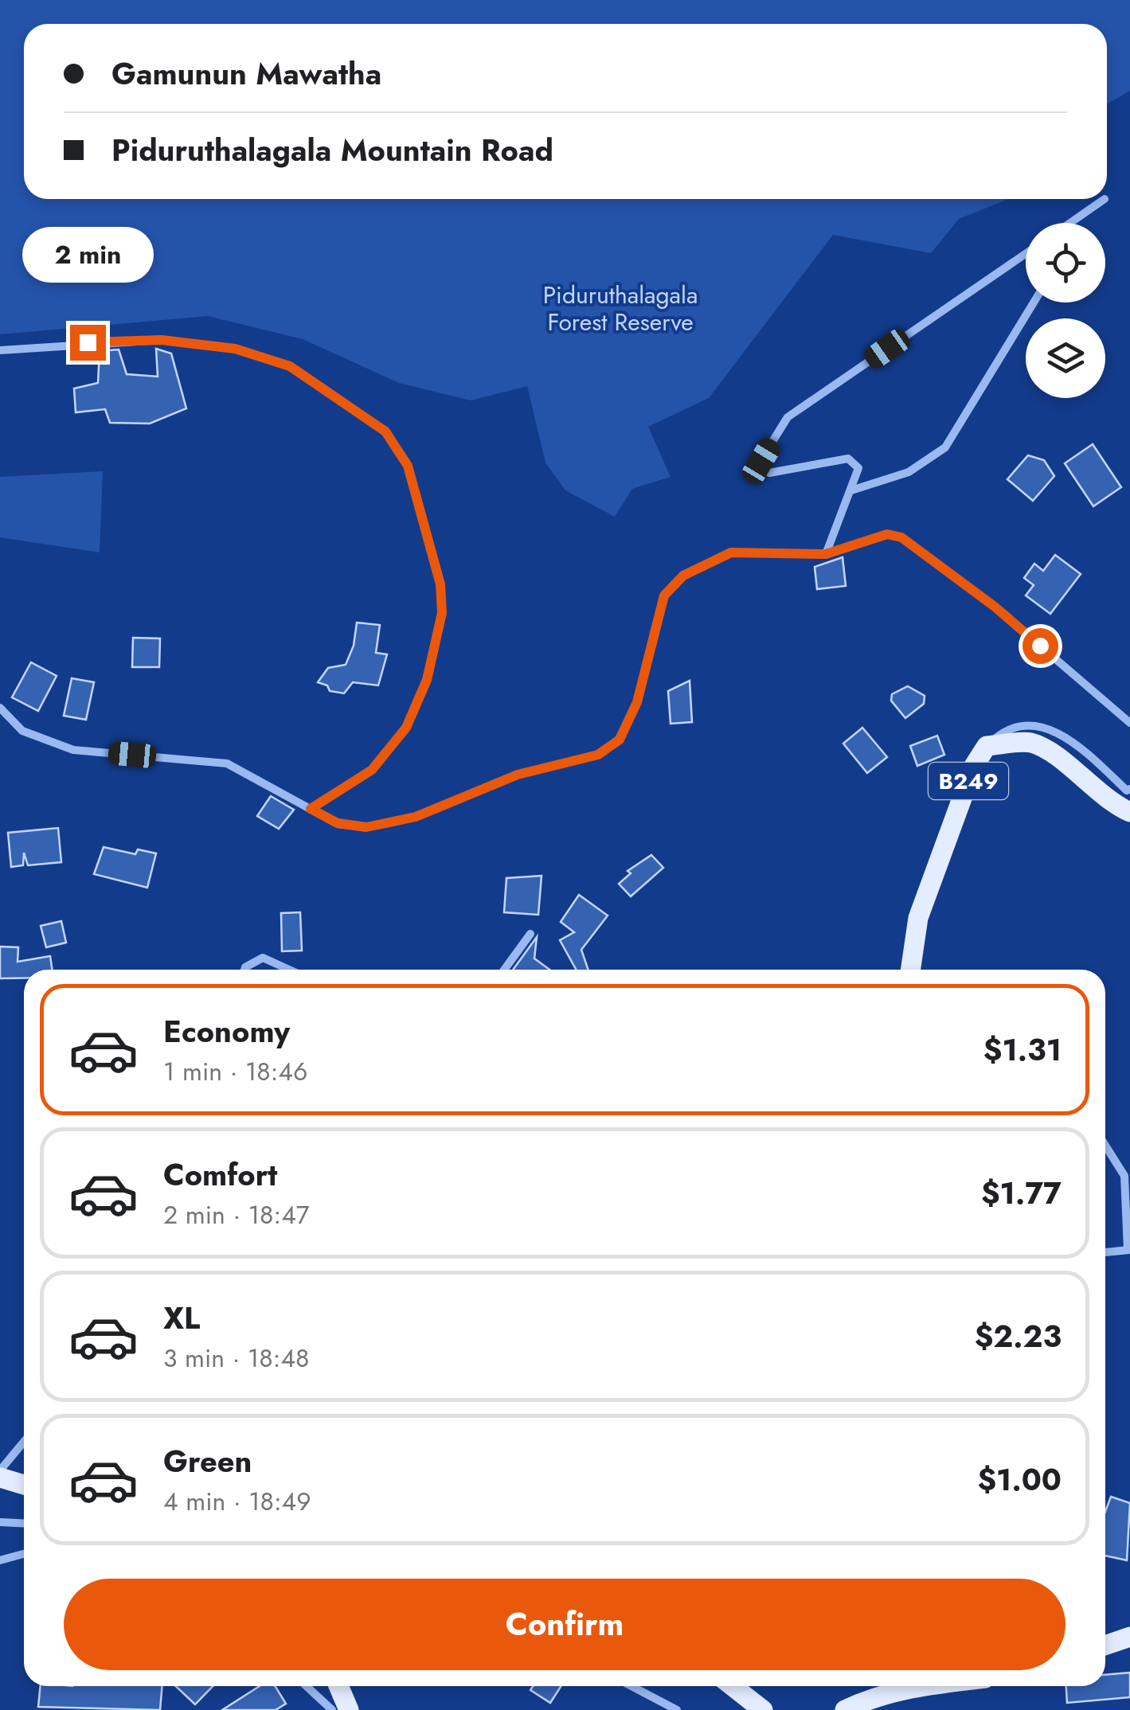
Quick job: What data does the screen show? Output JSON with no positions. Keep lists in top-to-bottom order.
{
  "streets": {
    "main road": ["B249"]
  },
  "parks": ["Piduruthalagala Forest Reserve"],
  "page": {
    "banner": ["Gamunun Mawatha", "Piduruthalagala Mountain Road"],
    "bubble": "2 min",
    "list": [
      {
        "name": "Economy",
        "note": "1 min · 18:46",
        "value": "$1.31"
      },
      {
        "name": "Comfort",
        "note": "2 min · 18:47",
        "value": "$1.77"
      },
      {
        "name": "XL",
        "note": "3 min · 18:48",
        "value": "$2.23"
      },
      {
        "name": "Green",
        "note": "4 min · 18:49",
        "value": "$1.00"
      }
    ],
    "buttons": "Confirm"
  }
}
